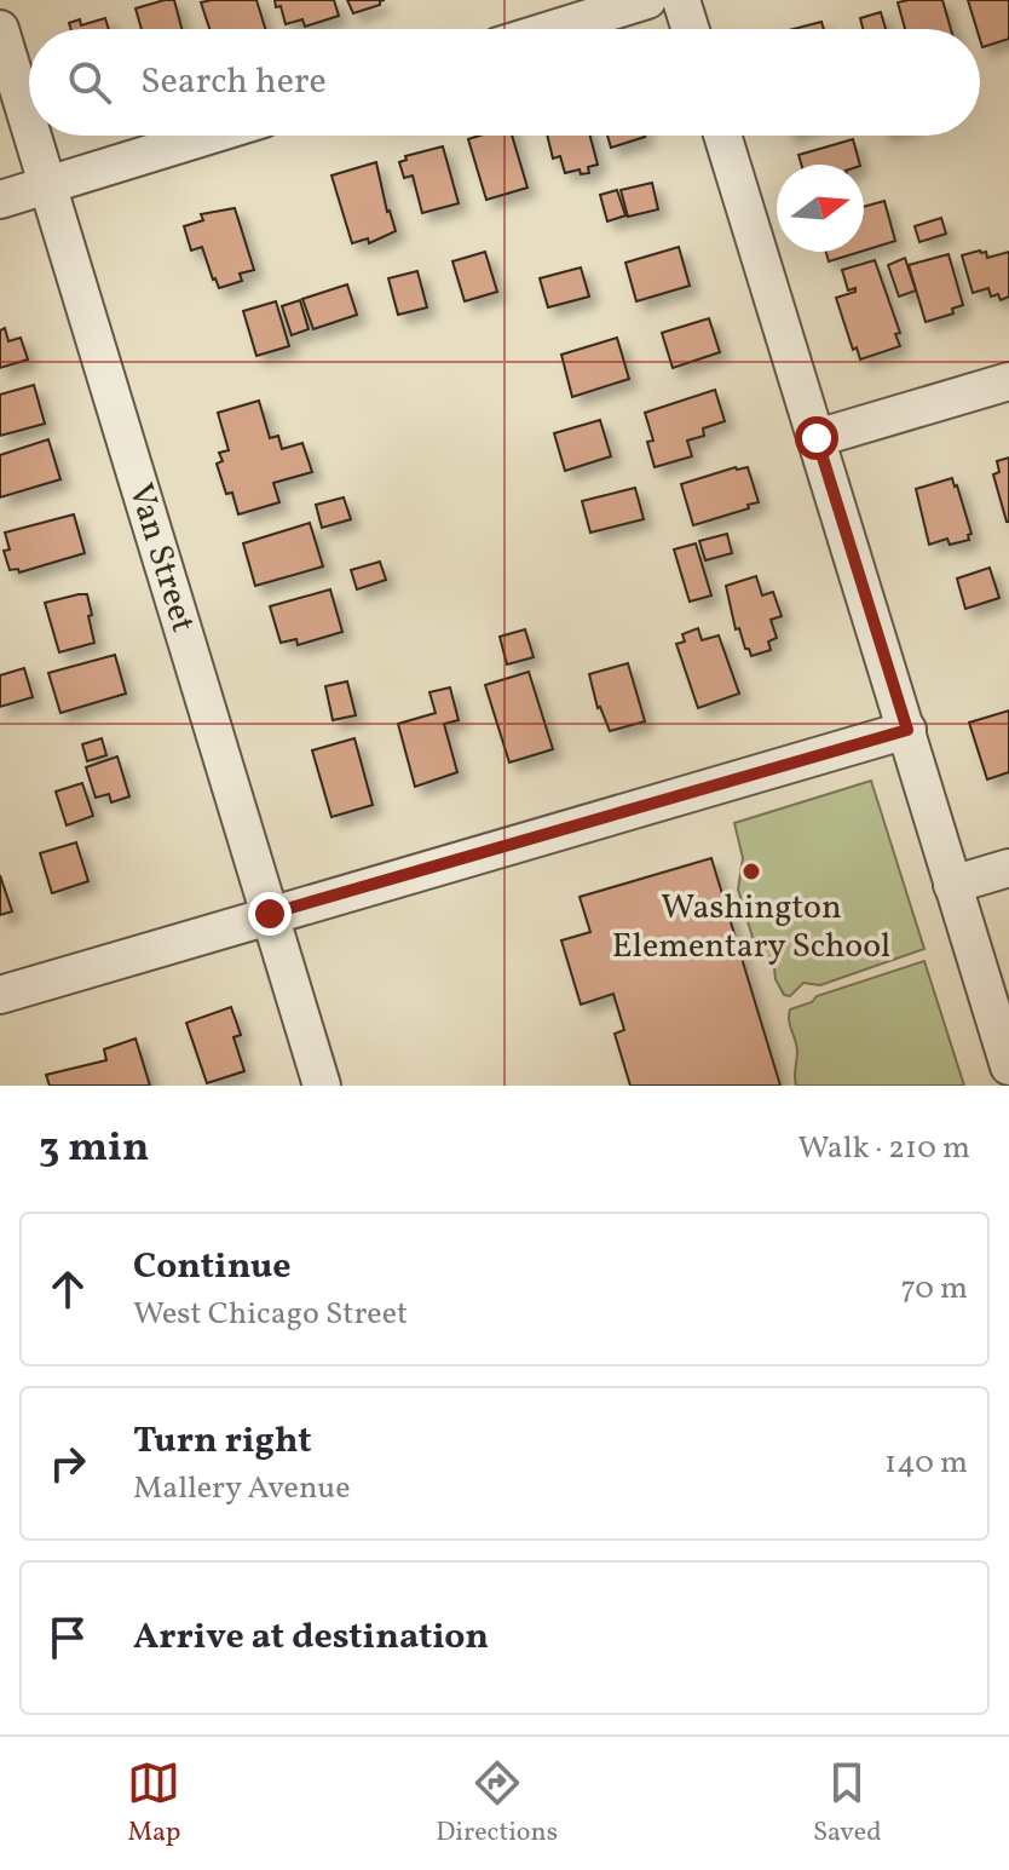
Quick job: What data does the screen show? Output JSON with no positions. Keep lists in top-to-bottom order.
{
  "streets": {
    "street": ["Van Street"]
  },
  "places": ["Washington Elementary School"],
  "north": "right",
  "page": {
    "search": "Search here",
    "heading": ["3 min", "Walk · 210 m"],
    "list": [
      ["Continue", "West Chicago Street", "70 m"],
      ["Turn right", "Mallery Avenue", "140 m"],
      "Arrive at destination"
    ],
    "nav": ["Map", "Directions", "Saved"]
  }
}
